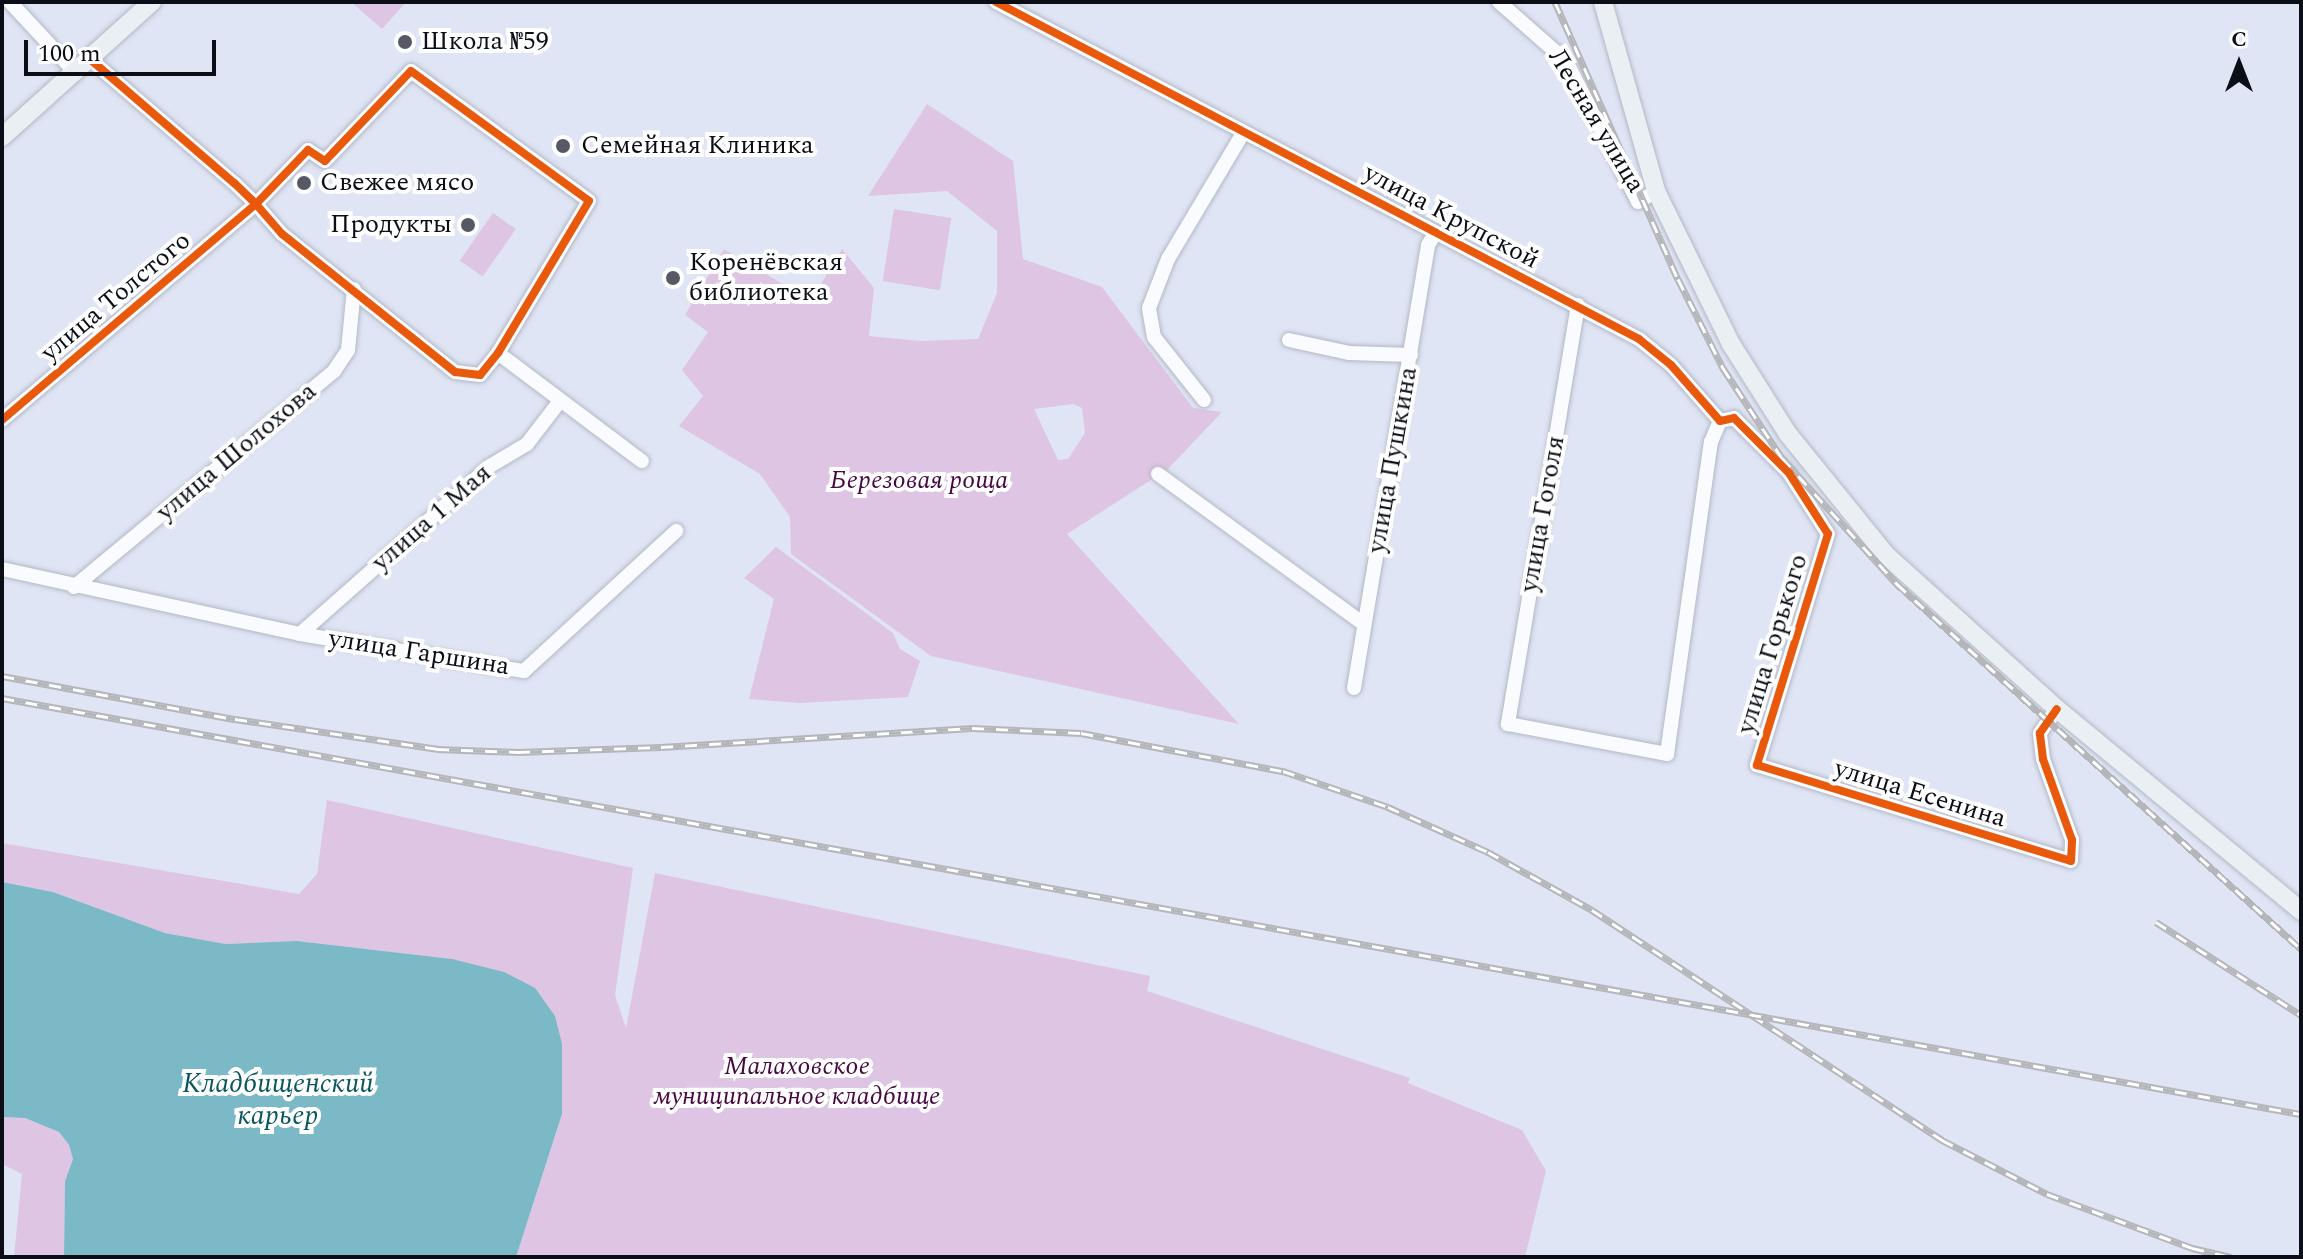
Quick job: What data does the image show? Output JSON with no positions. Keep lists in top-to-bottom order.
{
  "streets": {
    "street": [
      "Лесная улица",
      "улица Крупской",
      "улица Толстого",
      "улица Шолохова",
      "улица Пушкина",
      "улица Гоголя",
      "улица 1 Мая",
      "улица Горького",
      "улица Гаршина",
      "улица Есенина"
    ]
  },
  "crossings": [
    ["улица Крупской", "улица Пушкина"],
    ["улица Крупской", "улица Гоголя"],
    ["улица Крупской", "улица Горького"],
    ["улица 1 Мая", "улица Гаршина"],
    ["улица Горького", "улица Есенина"]
  ],
  "water": ["Кладбищенский карьер"],
  "parks": ["Березовая роща", "Малаховское муниципальное кладбище"],
  "places": [
    "Школа №59",
    "Семейная Клиника",
    "Свежее мясо",
    "Продукты",
    "Коренёвская библиотека"
  ],
  "scale_bar": "100 m",
  "north": "top"
}
